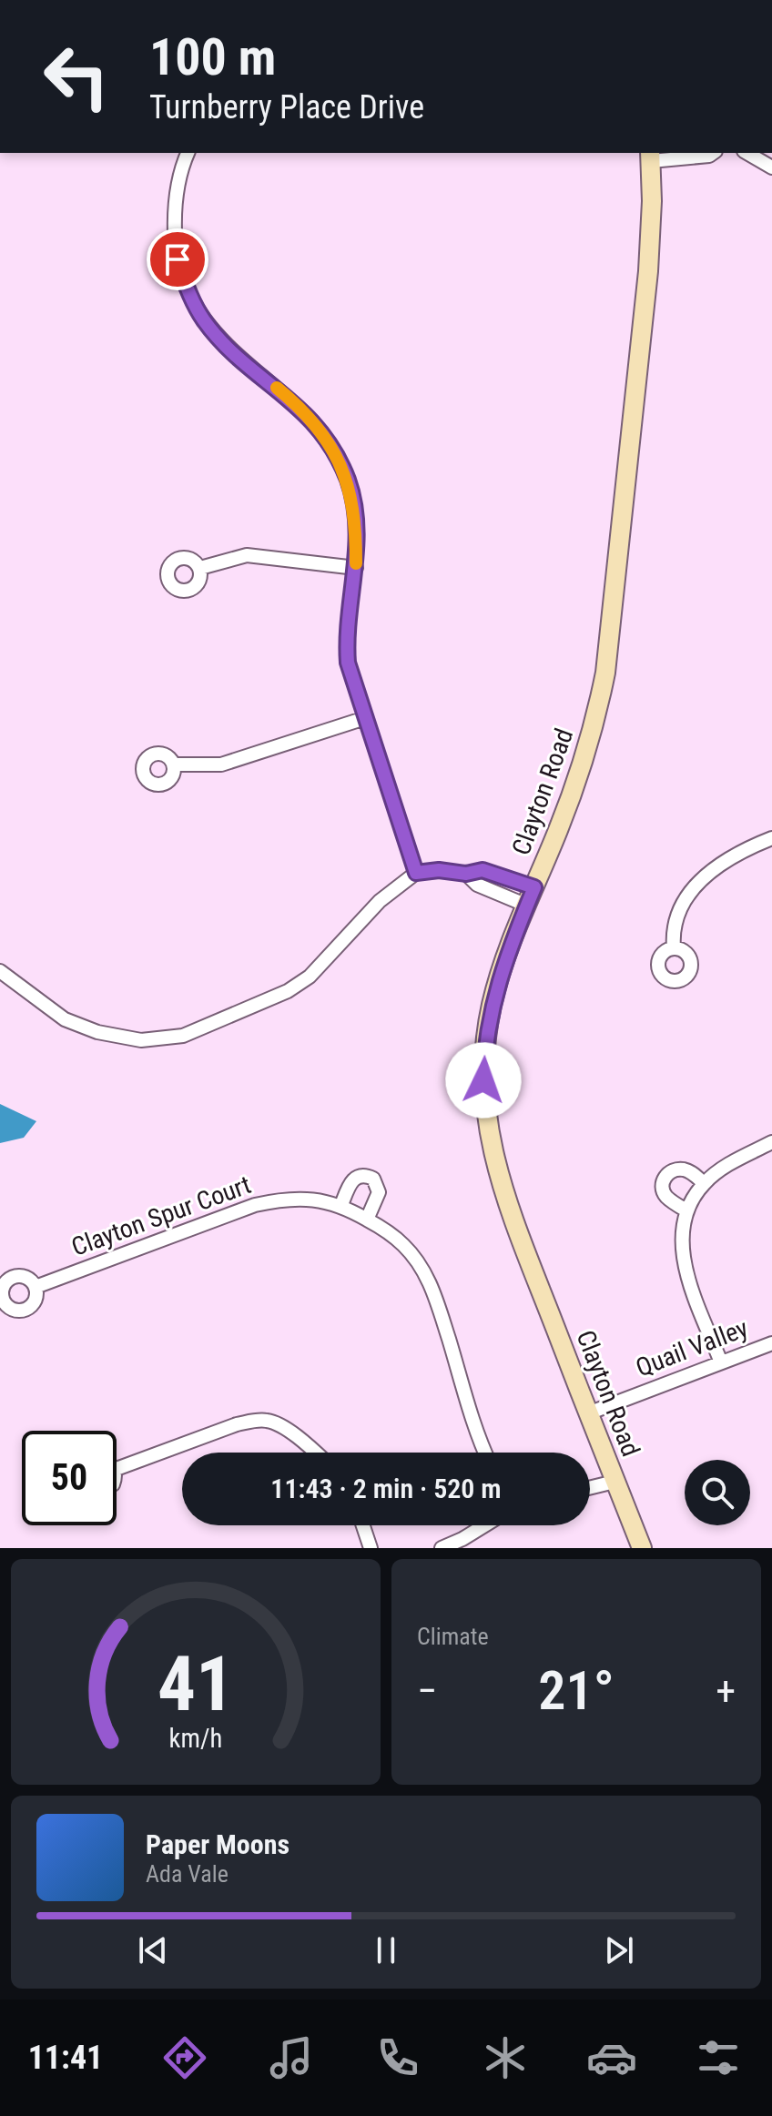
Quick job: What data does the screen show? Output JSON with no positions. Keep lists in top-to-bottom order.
{
  "streets": {
    "main road": ["Clayton Road"],
    "street": ["Clayton Spur Court", "Quail Valley"]
  },
  "crossings": [
    ["Clayton Road", "Quail Valley"]
  ],
  "page": {
    "turn": ["100 m", "Turnberry Place Drive"],
    "limit": "50",
    "trip": "11:43 · 2 min · 520 m",
    "tile": "Climate",
    "heat": ["−", "21°", "+"],
    "song": ["Paper Moons", "Ada Vale"],
    "tabs": "11:41",
    "gauge": ["41", "km/h"]
  }
}
